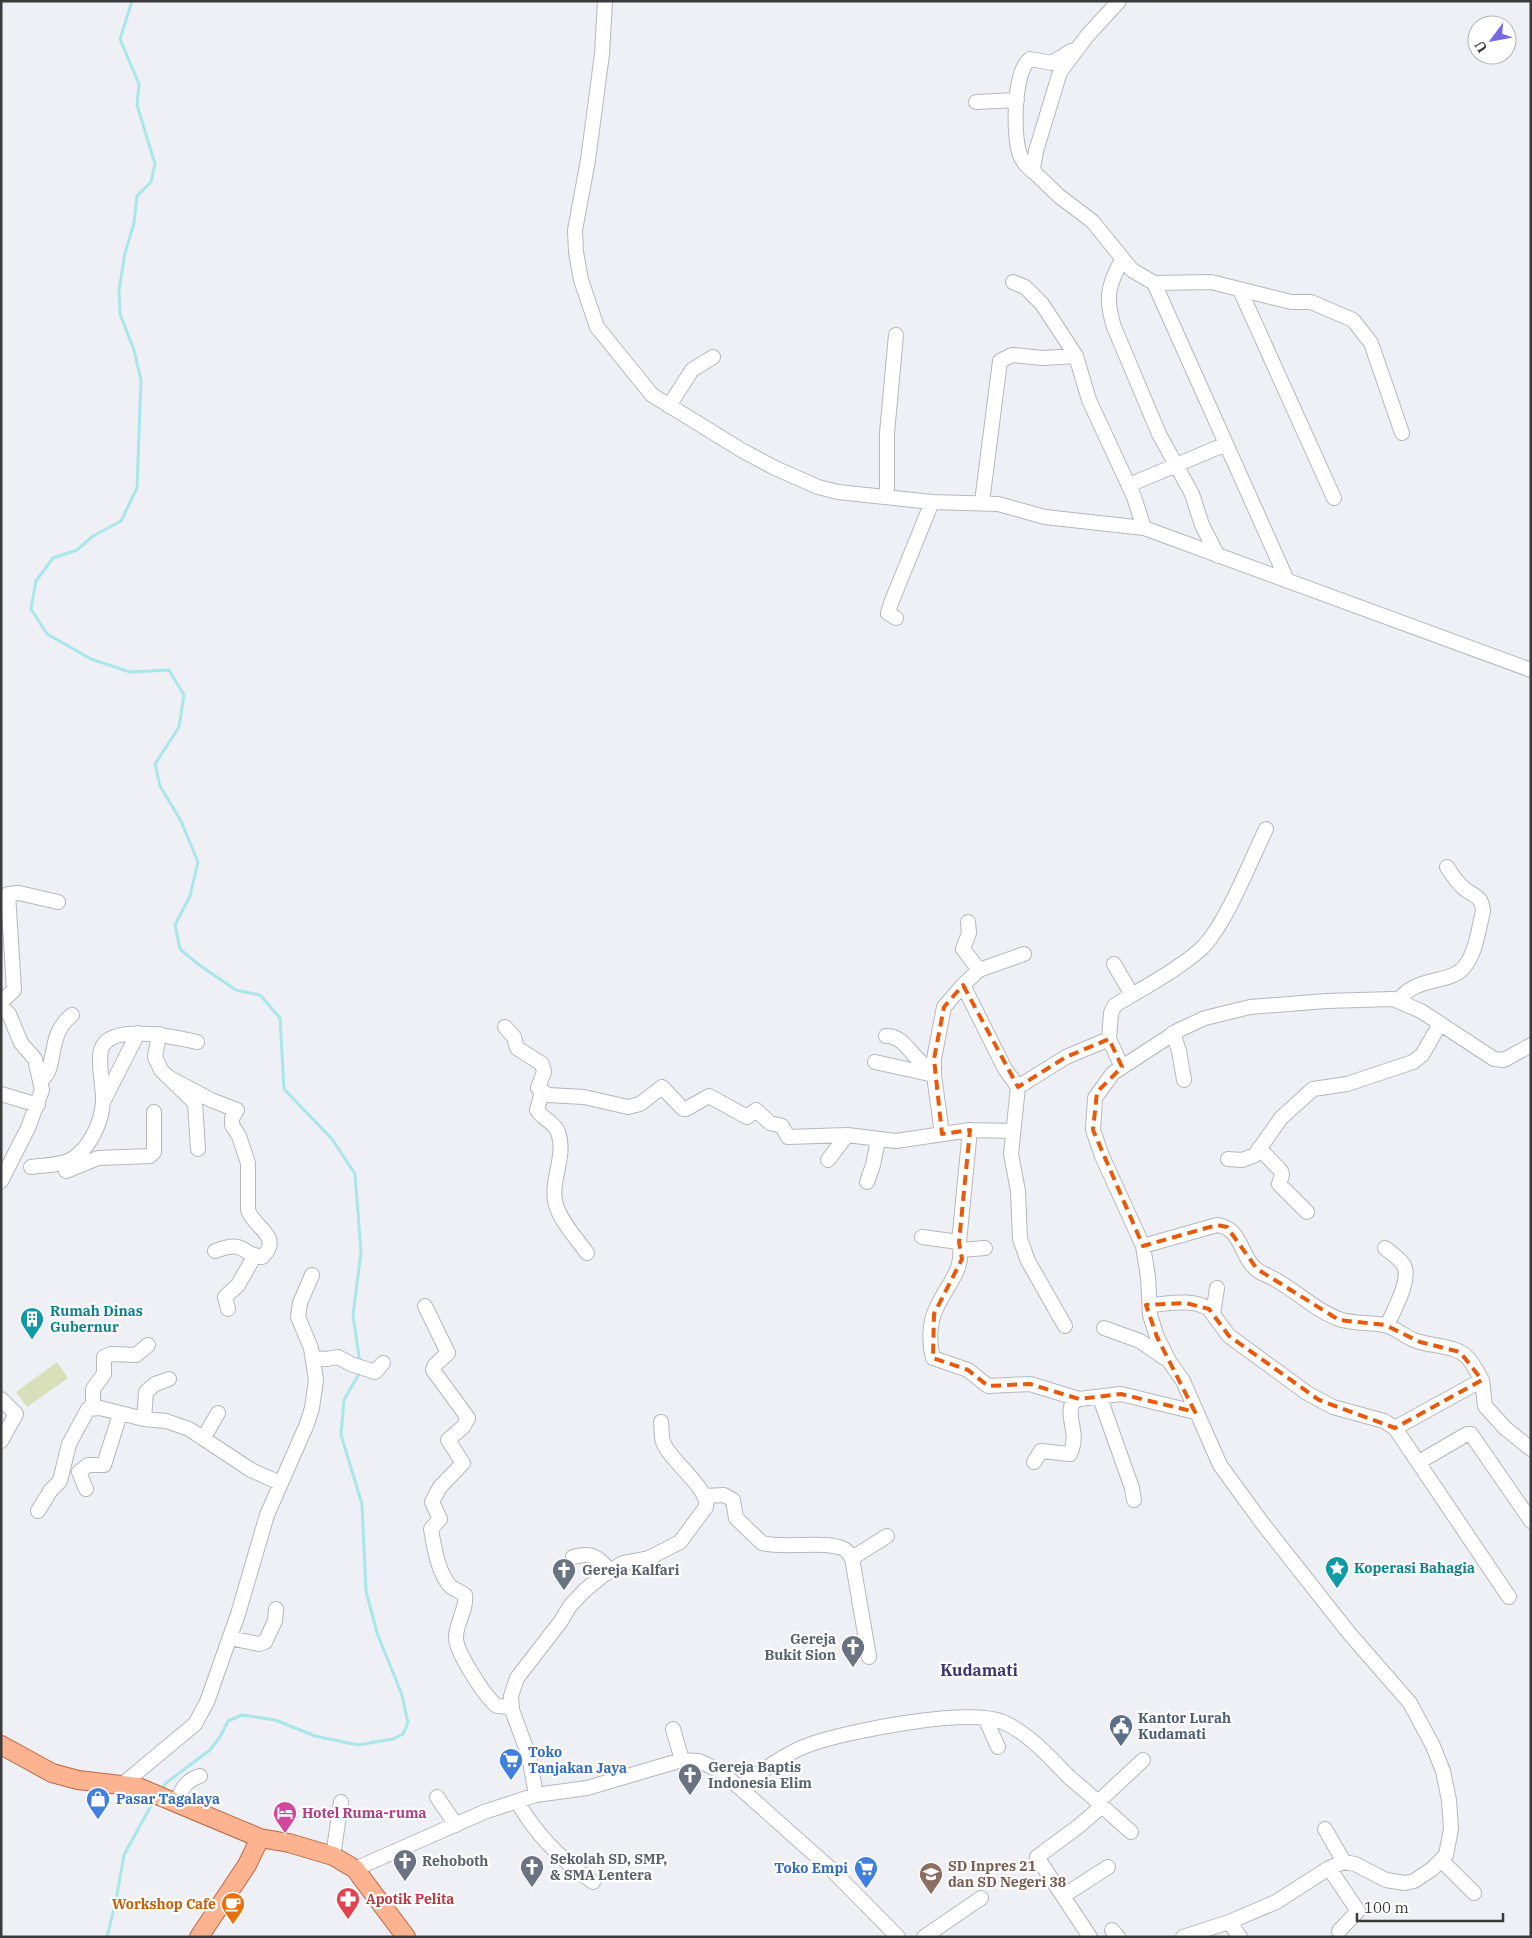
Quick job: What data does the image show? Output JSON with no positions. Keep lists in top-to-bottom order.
{
  "districts": ["Kudamati"],
  "places": {
    "building": ["Rumah Dinas Gubernur"],
    "place": ["Koperasi Bahagia"],
    "church": [
      "Gereja Kalfari",
      "Gereja Bukit Sion",
      "Gereja Baptis Indonesia Elim",
      "Rehoboth",
      "Sekolah SD, SMP, & SMA Lentera"
    ],
    "public building": ["Kantor Lurah Kudamati"],
    "supermarket": ["Toko Tanjakan Jaya", "Toko Empi"],
    "shop": ["Pasar Tagalaya"],
    "hotel": ["Hotel Ruma-ruma"],
    "school or university": ["SD Inpres 21 dan SD Negeri 38"],
    "pharmacy": ["Apotik Pelita"],
    "cafe": ["Workshop Cafe"]
  },
  "scale_bar": "100 m",
  "north": "bottom left"
}
